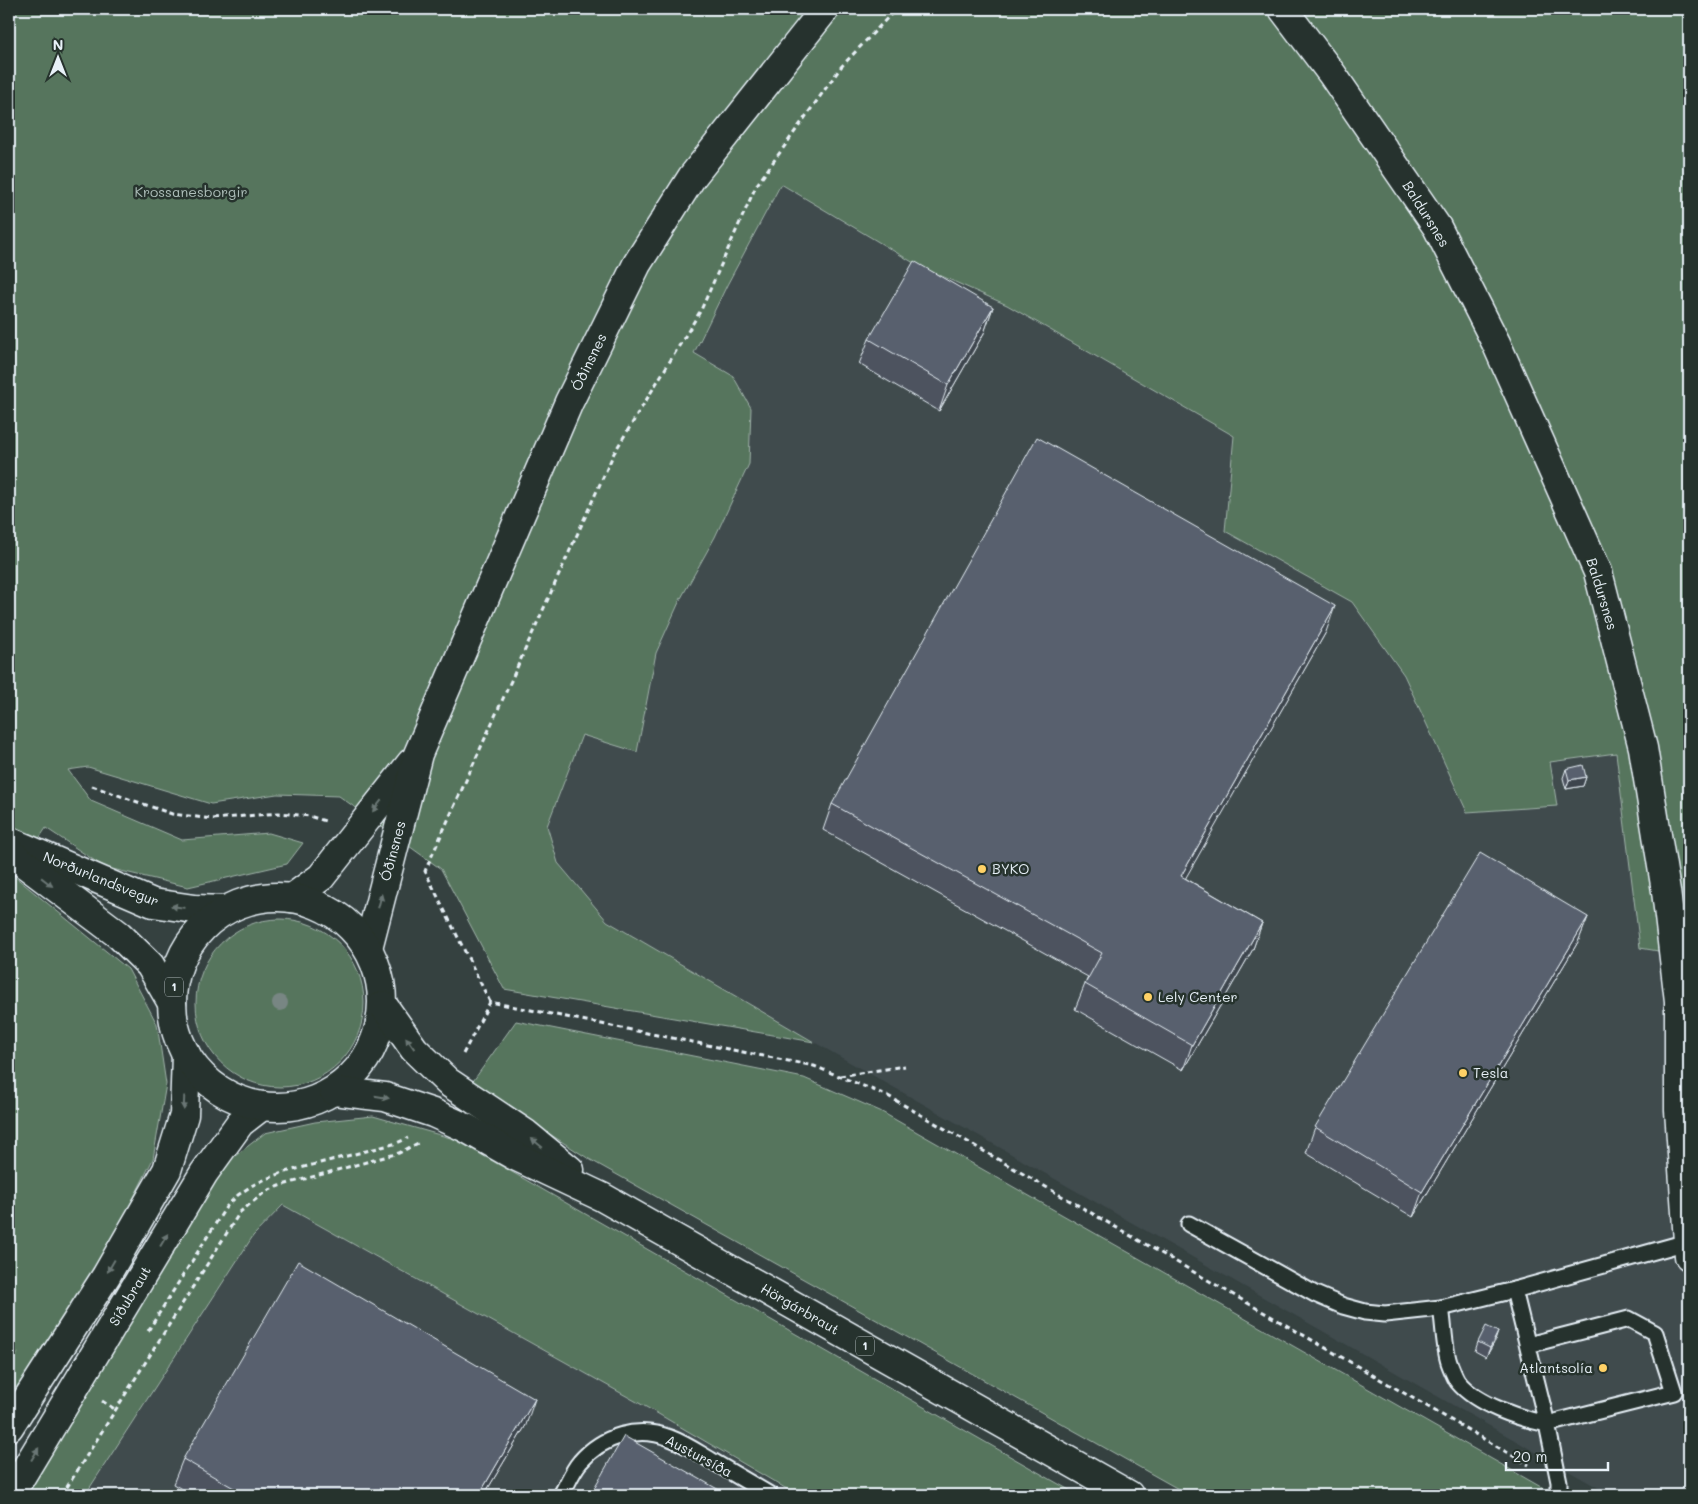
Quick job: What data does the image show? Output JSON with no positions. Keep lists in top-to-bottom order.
{
  "streets": {
    "main road": [
      "Baldursnes",
      "Óðinsnes",
      "Norðurlandsvegur",
      "1",
      "Síðubraut",
      "Hörgárbraut"
    ],
    "lane": ["Austursíða"]
  },
  "crossings": [
    ["Óðinsnes", "Norðurlandsvegur"],
    ["Norðurlandsvegur", "Síðubraut"],
    ["Norðurlandsvegur", "Hörgárbraut"]
  ],
  "parks": ["Krossanesborgir"],
  "places": [
    "BYKO",
    "Lely Center",
    "Tesla",
    "Atlantsolía"
  ],
  "scale_bar": "20 m",
  "north": "top"
}
